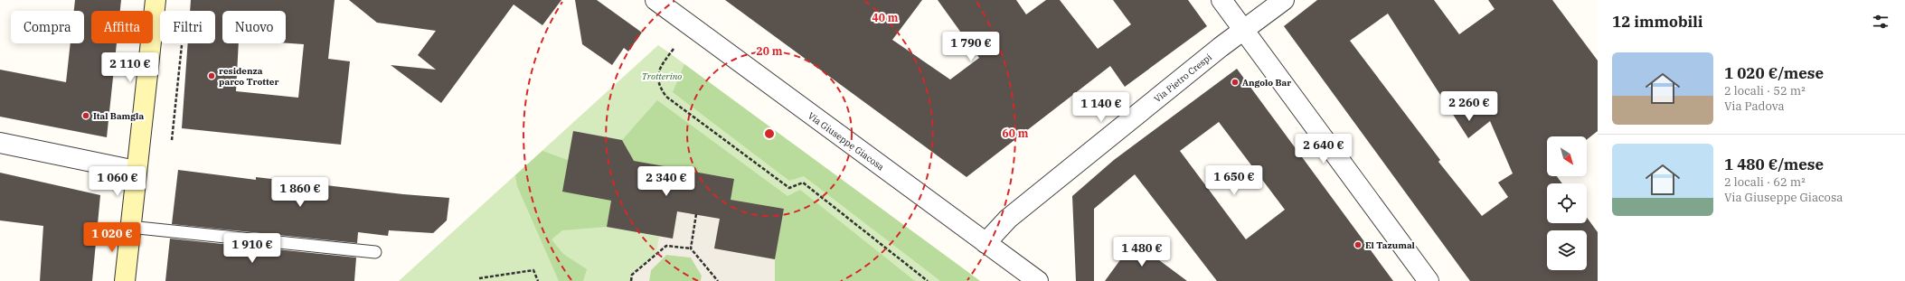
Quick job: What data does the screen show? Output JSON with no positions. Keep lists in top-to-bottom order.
{
  "streets": {
    "street": ["Via Pietro Crespi", "Via Giuseppe Giacosa"]
  },
  "crossings": [
    ["Via Pietro Crespi", "Via Giuseppe Giacosa"]
  ],
  "parks": ["Trotterino"],
  "places": [
    "residenza parco Trotter",
    "Angolo Bar",
    "Ital Bamgla",
    "El Tazumal"
  ],
  "north": "bottom right",
  "page": {
    "heading": "12 immobili",
    "chip": [
      "Compra",
      "Affitta",
      "Filtri",
      "Nuovo"
    ],
    "price": [
      "1 790 €",
      "2 110 €",
      "2 260 €",
      "1 140 €",
      "2 640 €",
      "1 650 €",
      "1 060 €",
      "2 340 €",
      "1 860 €",
      "1 020 €",
      "1 910 €",
      "1 480 €"
    ],
    "list": [
      {
        "name": "1 020 €/mese",
        "note": "2 locali · 52 m² · Via Padova"
      },
      {
        "name": "1 480 €/mese",
        "note": "2 locali · 62 m² · Via Giuseppe Giacosa"
      }
    ]
  },
  "rings": ["40 m", "20 m", "60 m"]
}
